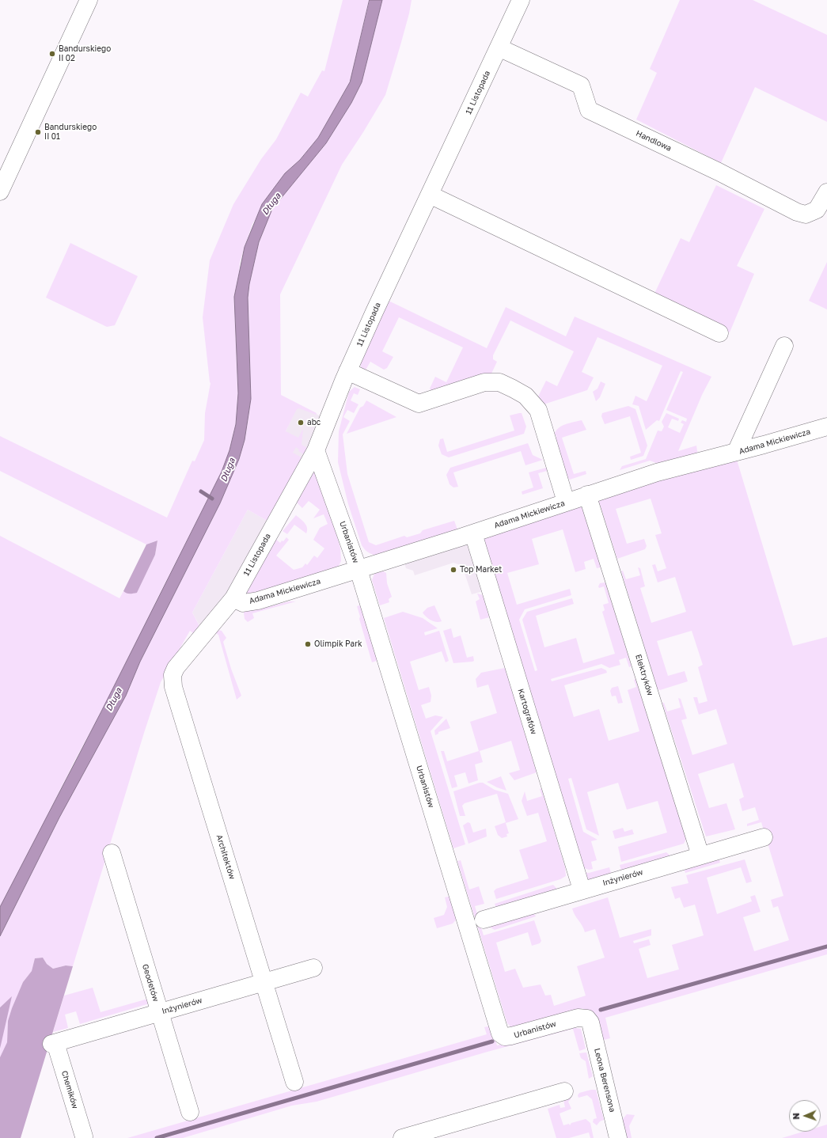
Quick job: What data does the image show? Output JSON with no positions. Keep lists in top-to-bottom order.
{
  "streets": {
    "street": [
      "11 Listopada",
      "Handlowa",
      "Adama Mickiewicza",
      "Urbanistów",
      "Elektryków",
      "Kartografów",
      "Architektów",
      "Inżynierów",
      "Geodetów",
      "Leona Berensona",
      "Chemików"
    ]
  },
  "crossings": [
    ["11 Listopada", "Handlowa"],
    ["11 Listopada", "Adama Mickiewicza"],
    ["11 Listopada", "Urbanistów"],
    ["11 Listopada", "Architektów"],
    ["Adama Mickiewicza", "Urbanistów"],
    ["Adama Mickiewicza", "Elektryków"],
    ["Adama Mickiewicza", "Kartografów"],
    ["Urbanistów", "Leona Berensona"],
    ["Elektryków", "Inżynierów"],
    ["Kartografów", "Inżynierów"],
    ["Architektów", "Inżynierów"],
    ["Inżynierów", "Geodetów"],
    ["Inżynierów", "Chemików"]
  ],
  "water": ["Długa"],
  "places": [
    "Bandurskiego II 02",
    "Bandurskiego II 01",
    "abc",
    "Top Market",
    "Olimpik Park"
  ],
  "north": "left"
}
